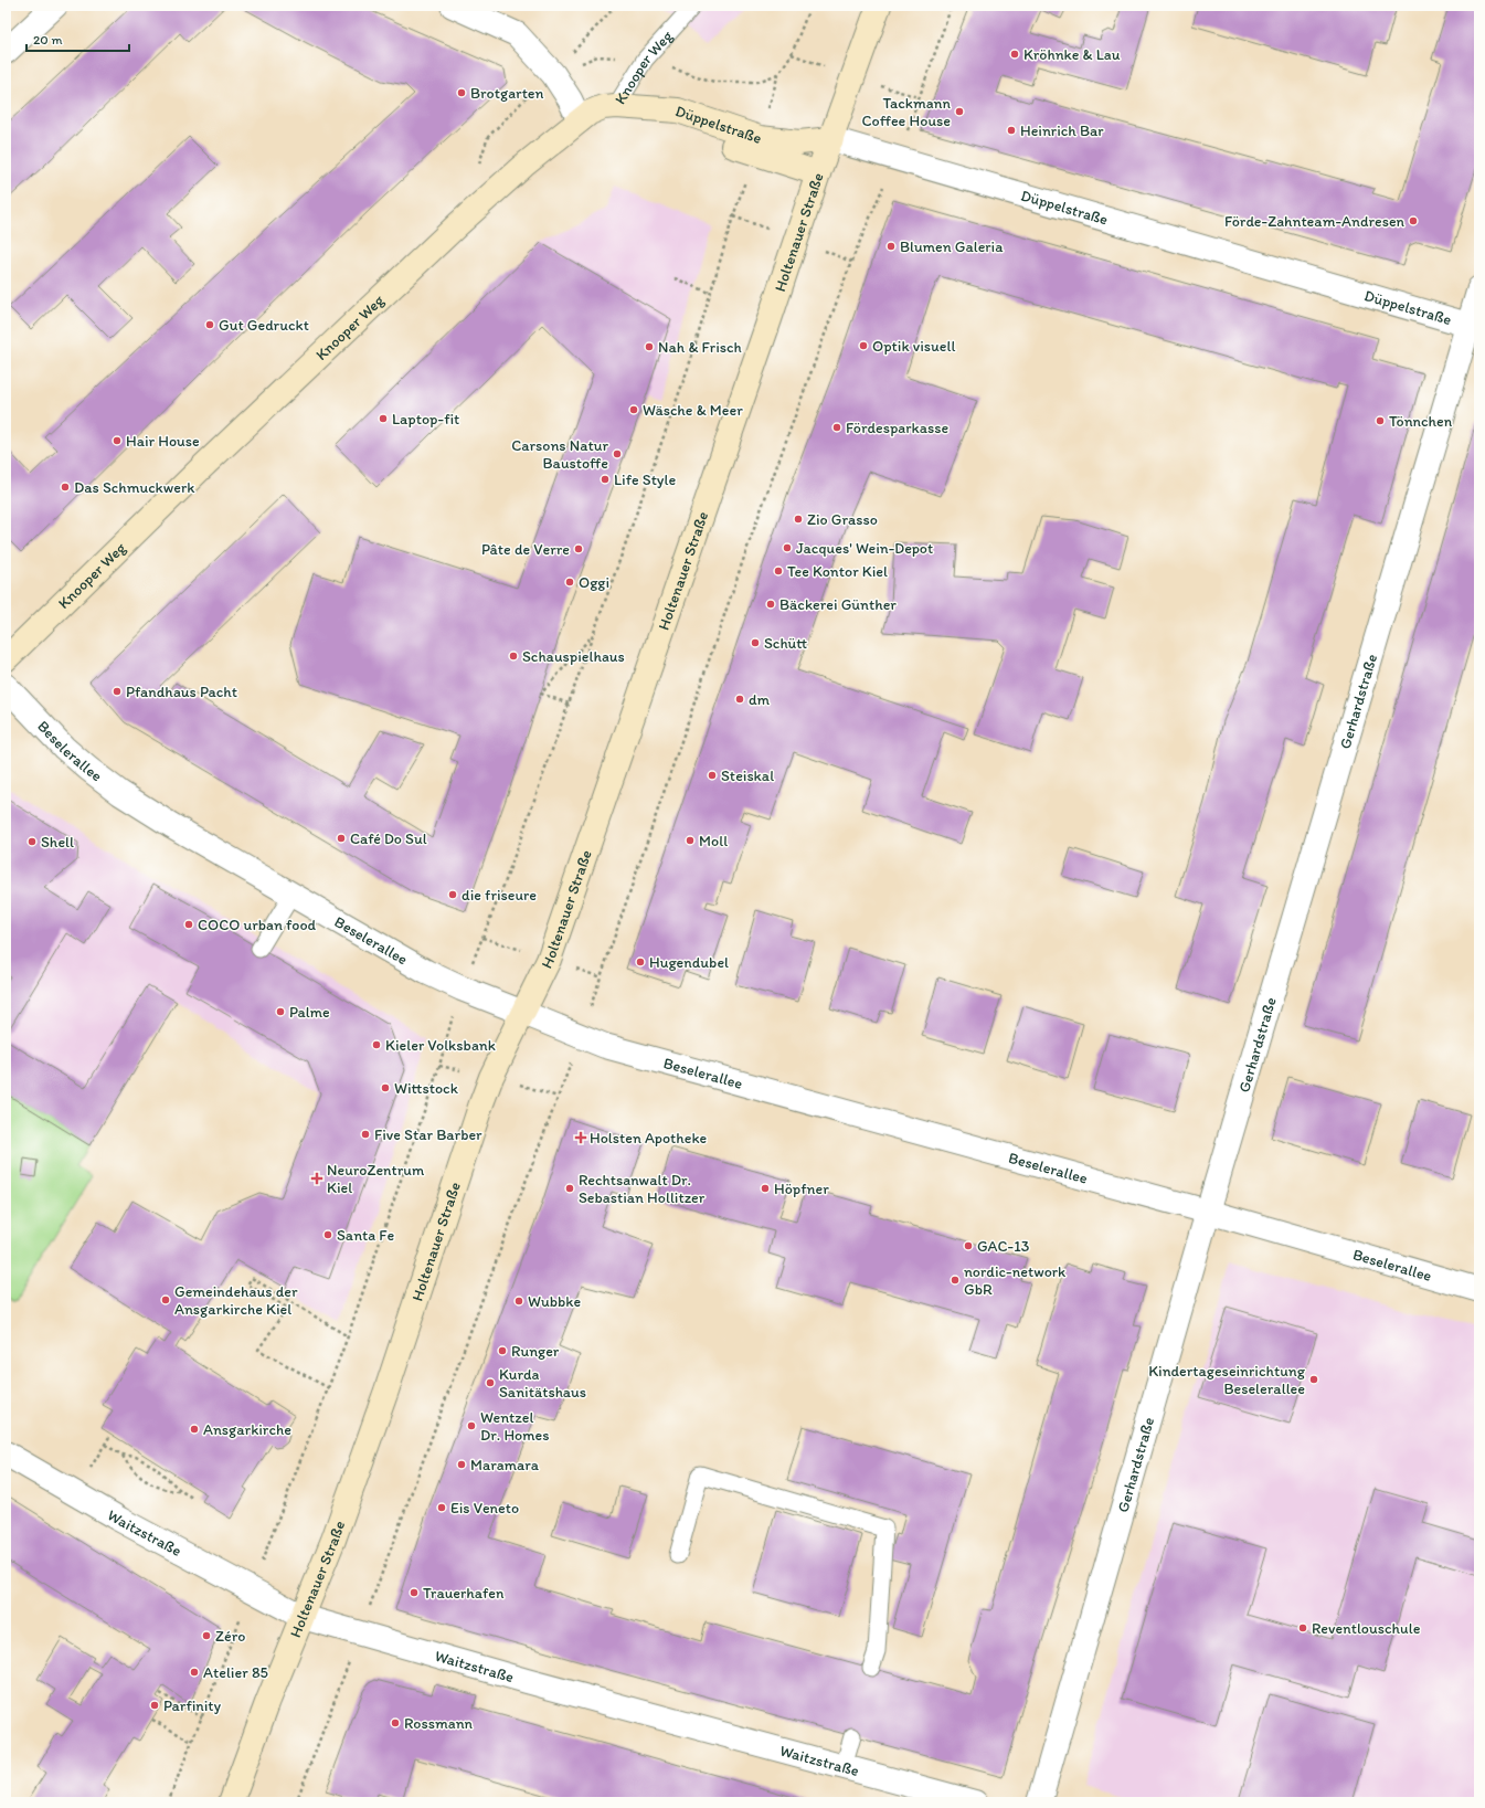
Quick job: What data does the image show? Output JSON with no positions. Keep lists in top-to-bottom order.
{
  "streets": {
    "main road": ["Knooper Weg", "Düppelstraße", "Holtenauer Straße"],
    "street": ["Gerhardstraße", "Beselerallee", "Waitzstraße"]
  },
  "crossings": [
    ["Knooper Weg", "Düppelstraße"],
    ["Düppelstraße", "Holtenauer Straße"],
    ["Düppelstraße", "Gerhardstraße"],
    ["Holtenauer Straße", "Beselerallee"],
    ["Holtenauer Straße", "Waitzstraße"],
    ["Gerhardstraße", "Beselerallee"]
  ],
  "places": {
    "other": [
      "Kröhnke & Lau",
      "Brotgarten",
      "Tackmann Coffee House",
      "Heinrich Bar",
      "Förde-Zahnteam-Andresen",
      "Blumen Galeria",
      "Gut Gedruckt",
      "Optik visuell",
      "Nah & Frisch",
      "Wäsche & Meer",
      "Laptop-fit",
      "Tönnchen",
      "Fördesparkasse",
      "Hair House",
      "Carsons Natur Baustoffe",
      "Life Style",
      "Das Schmuckwerk",
      "Zio Grasso",
      "Jacques' Wein-Depot",
      "Pâte de Verre",
      "Tee Kontor Kiel",
      "Oggi",
      "Bäckerei Günther",
      "Schütt",
      "Schauspielhaus",
      "Pfandhaus Pacht",
      "dm",
      "Steiskal",
      "Café Do Sul",
      "Moll",
      "Shell",
      "die friseure",
      "COCO urban food",
      "Hugendubel",
      "Palme",
      "Kieler Volksbank",
      "Wittstock",
      "Five Star Barber",
      "Rechtsanwalt Dr. Sebastian Hollitzer",
      "Höpfner",
      "Santa Fe",
      "GAC-13",
      "nordic-network GbR",
      "Gemeindehaus der Ansgarkirche Kiel",
      "Wubbke",
      "Runger",
      "Kindertageseinrichtung Beselerallee",
      "Kurda Sanitätshaus",
      "Wentzel Dr. Homes",
      "Ansgarkirche",
      "Maramara",
      "Eis Veneto",
      "Trauerhafen",
      "Reventlouschule",
      "Zéro",
      "Atelier 85",
      "Parfinity",
      "Rossmann"
    ],
    "health": ["Holsten Apotheke", "NeuroZentrum Kiel"]
  },
  "scale_bar": "20 m"
}
